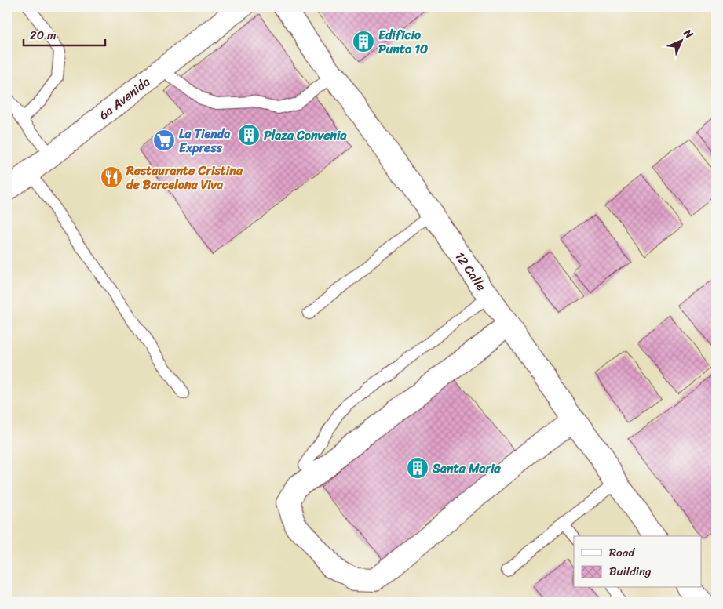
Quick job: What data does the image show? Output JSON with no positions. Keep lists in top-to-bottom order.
{
  "streets": {
    "street": ["6a Avenida", "12 Calle"]
  },
  "places": {
    "building": ["Edificio Punto 10", "Plaza Convenia", "Santa Maria"],
    "supermarket": ["La Tienda Express"],
    "restaurant": ["Restaurante Cristina de Barcelona Viva"]
  },
  "legend": ["Road", "Building"],
  "scale_bar": "20 m",
  "north": "top right"
}
